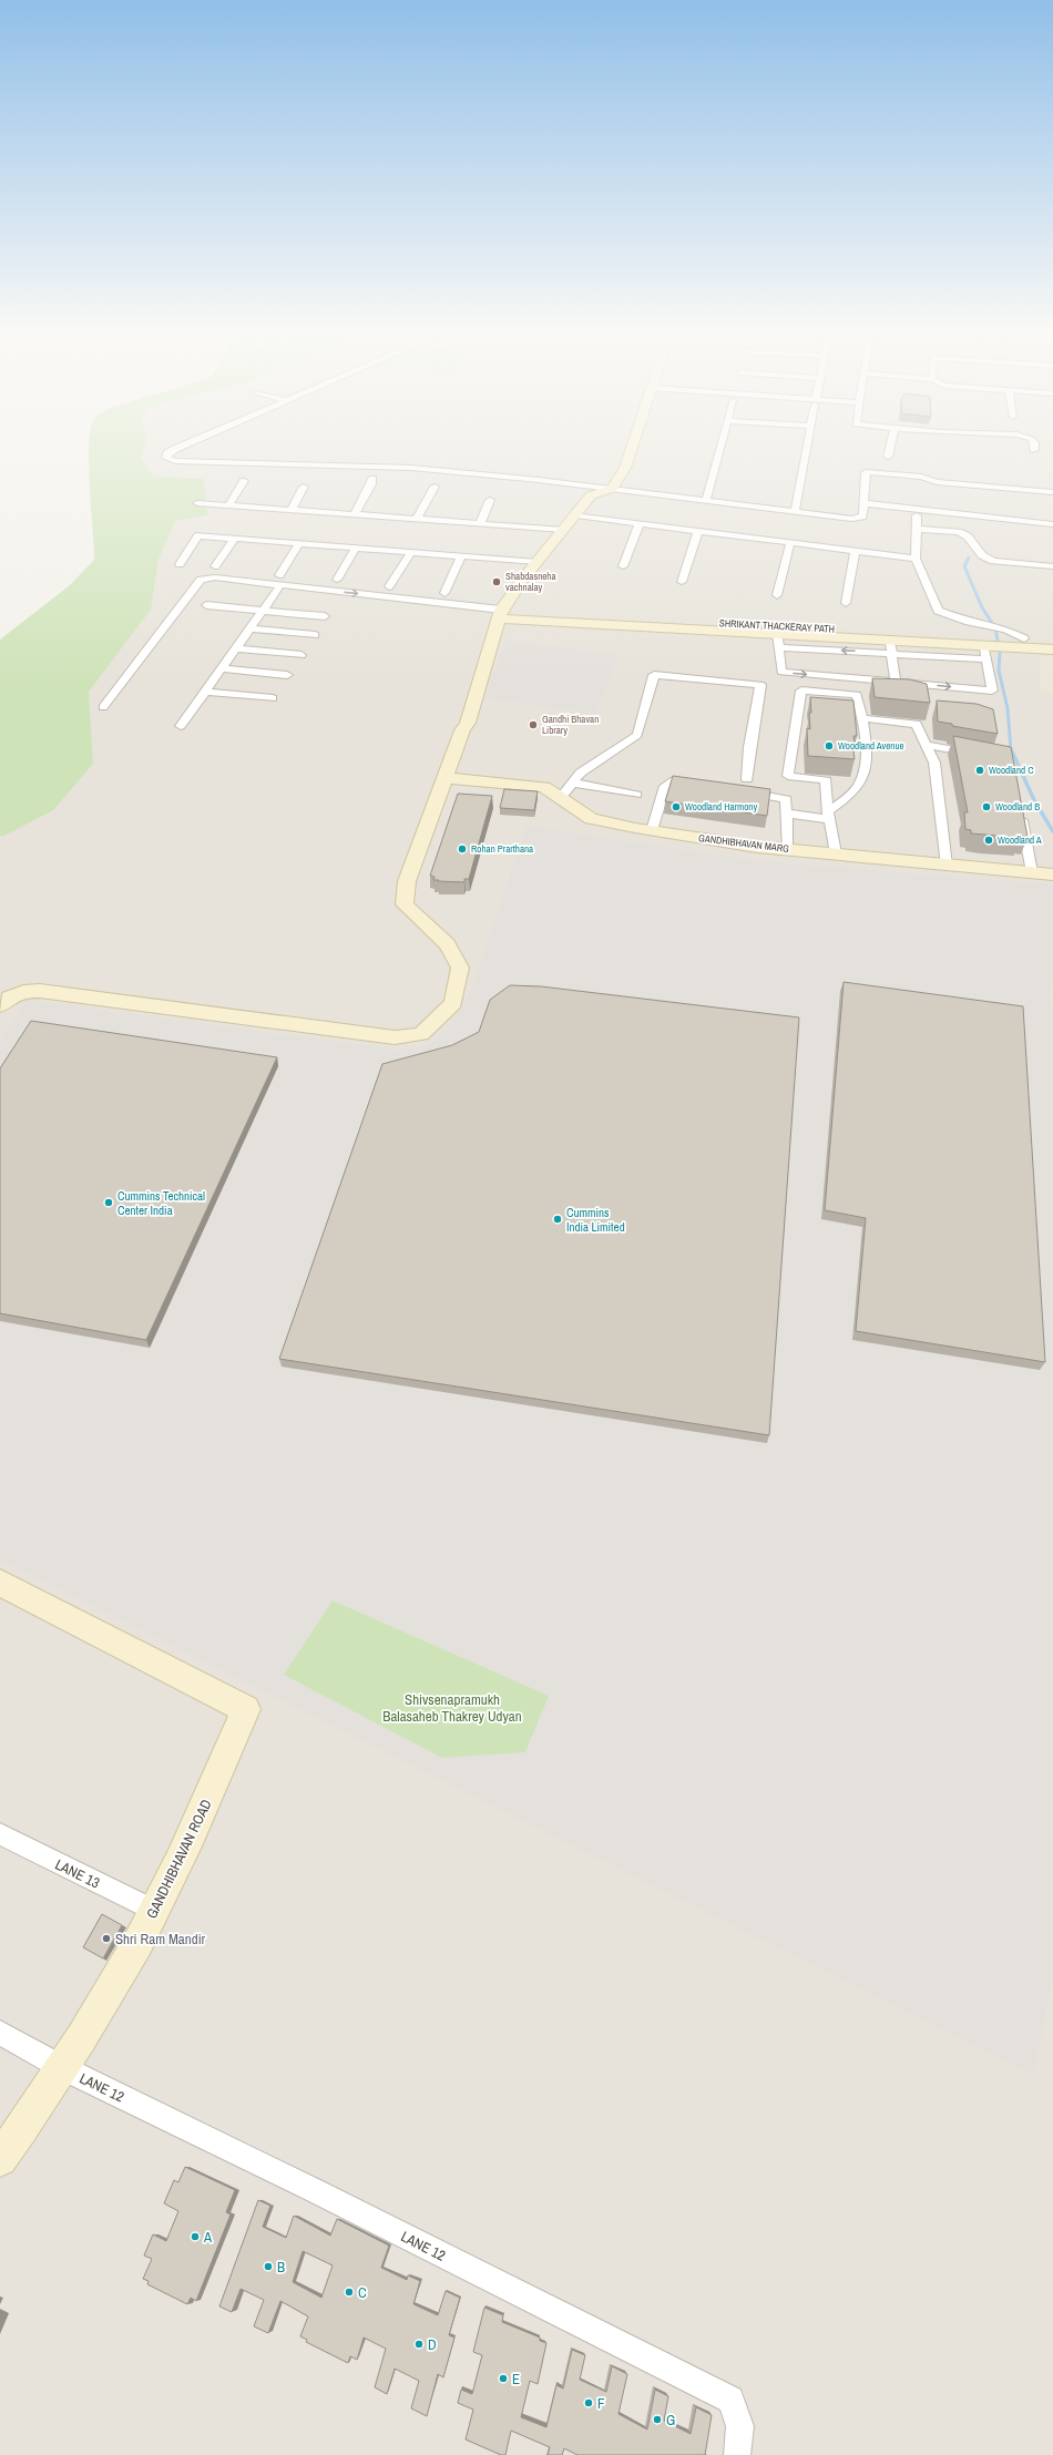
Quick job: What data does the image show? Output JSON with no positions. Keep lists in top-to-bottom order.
{
  "streets": {
    "street": [
      "SHRIKANT THACKERAY PATH",
      "GANDHIBHAVAN MARG",
      "GANDHIBHAVAN ROAD",
      "LANE 13",
      "LANE 12"
    ]
  },
  "crossings": [
    ["GANDHIBHAVAN ROAD", "LANE 13"],
    ["GANDHIBHAVAN ROAD", "LANE 12"]
  ],
  "parks": ["Shivsenapramukh Balasaheb Thakrey Udyan"],
  "places": [
    "Shabdasneha vachnalay",
    "Gandhi Bhavan Library",
    "Woodland Avenue",
    "Woodland C",
    "Woodland Harmony",
    "Woodland B",
    "Woodland A",
    "Rohan Prarthana",
    "Cummins Technical Center India",
    "Cummins India Limited",
    "Shri Ram Mandir",
    "A",
    "B",
    "C",
    "D",
    "E",
    "F",
    "G"
  ]
}
